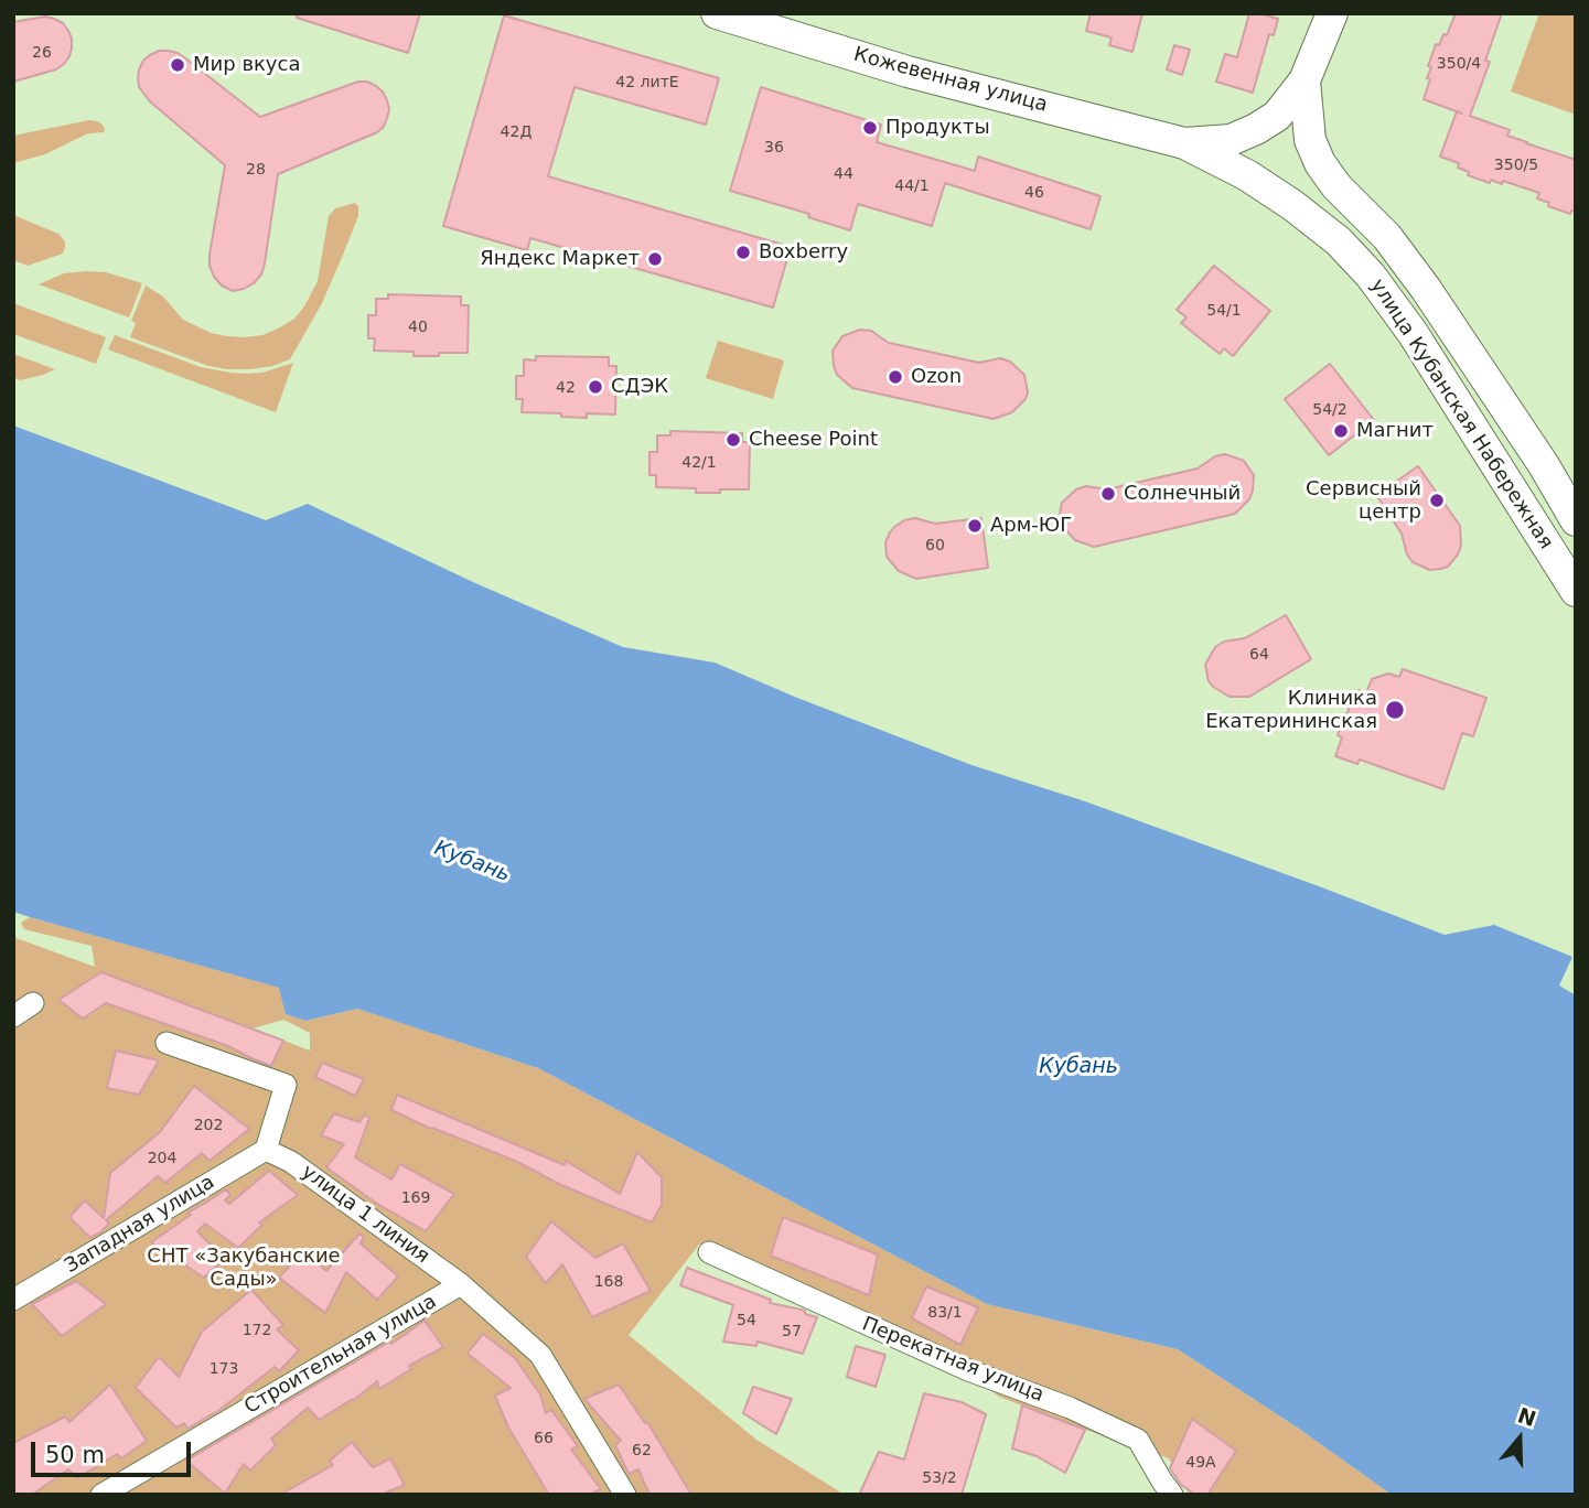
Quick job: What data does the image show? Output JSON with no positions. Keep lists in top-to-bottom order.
{
  "streets": {
    "main road": ["Кожевенная улица", "улица Кубанская Набережная"],
    "street": [
      "улица 1 линия",
      "Западная улица",
      "Строительная улица",
      "Перекатная улица"
    ]
  },
  "crossings": [
    ["Кожевенная улица", "улица Кубанская Набережная"],
    ["улица 1 линия", "Западная улица"],
    ["улица 1 линия", "Строительная улица"]
  ],
  "water": ["Кубань"],
  "parks": ["СНТ «Закубанские Сады»"],
  "places": [
    "Мир вкуса",
    "Продукты",
    "Boxberry",
    "Яндекс Маркет",
    "Ozon",
    "СДЭК",
    "Магнит",
    "Cheese Point",
    "Солнечный",
    "Сервисный центр",
    "Арм-ЮГ",
    "Клиника Екатерининская"
  ],
  "house_numbers": [
    "26",
    "350/4",
    "42 литЕ",
    "42Д",
    "36",
    "350/5",
    "28",
    "44",
    "44/1",
    "46",
    "54/1",
    "40",
    "42",
    "54/2",
    "42/1",
    "60",
    "64",
    "202",
    "204",
    "169",
    "168",
    "83/1",
    "54",
    "172",
    "57",
    "173",
    "66",
    "62",
    "49А",
    "53/2"
  ],
  "scale_bar": "50 m",
  "north": "top"
}
